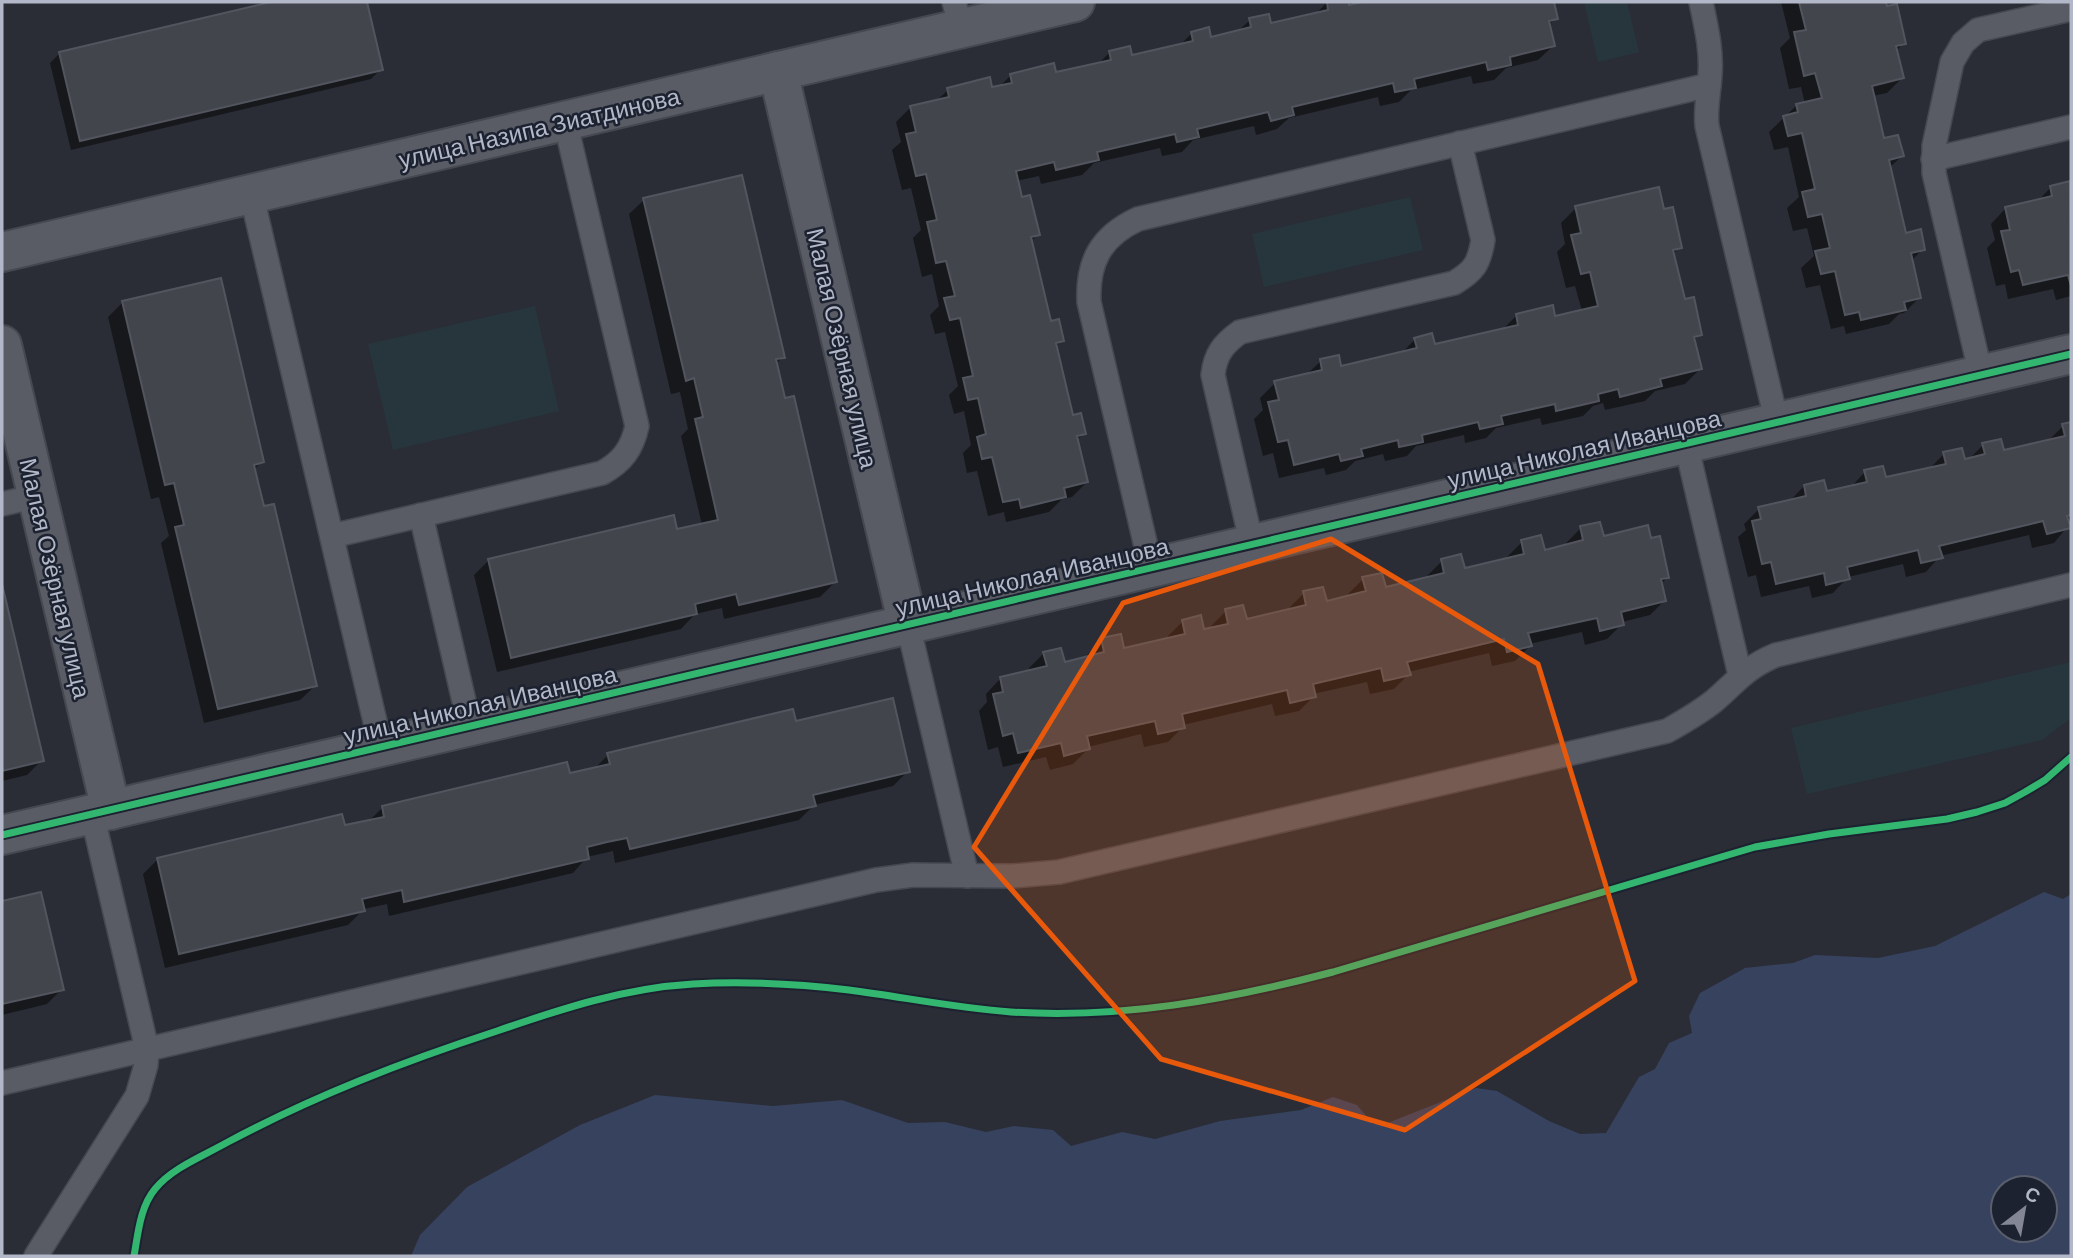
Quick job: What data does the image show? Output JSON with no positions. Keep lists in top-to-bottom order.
{
  "streets": {
    "street": ["улица Назипа Зиатдинова", "Малая Озёрная улица", "улица Николая Иванцова"]
  },
  "crossings": [
    ["улица Назипа Зиатдинова", "Малая Озёрная улица"],
    ["Малая Озёрная улица", "улица Николая Иванцова"]
  ],
  "north": "top right"
}
